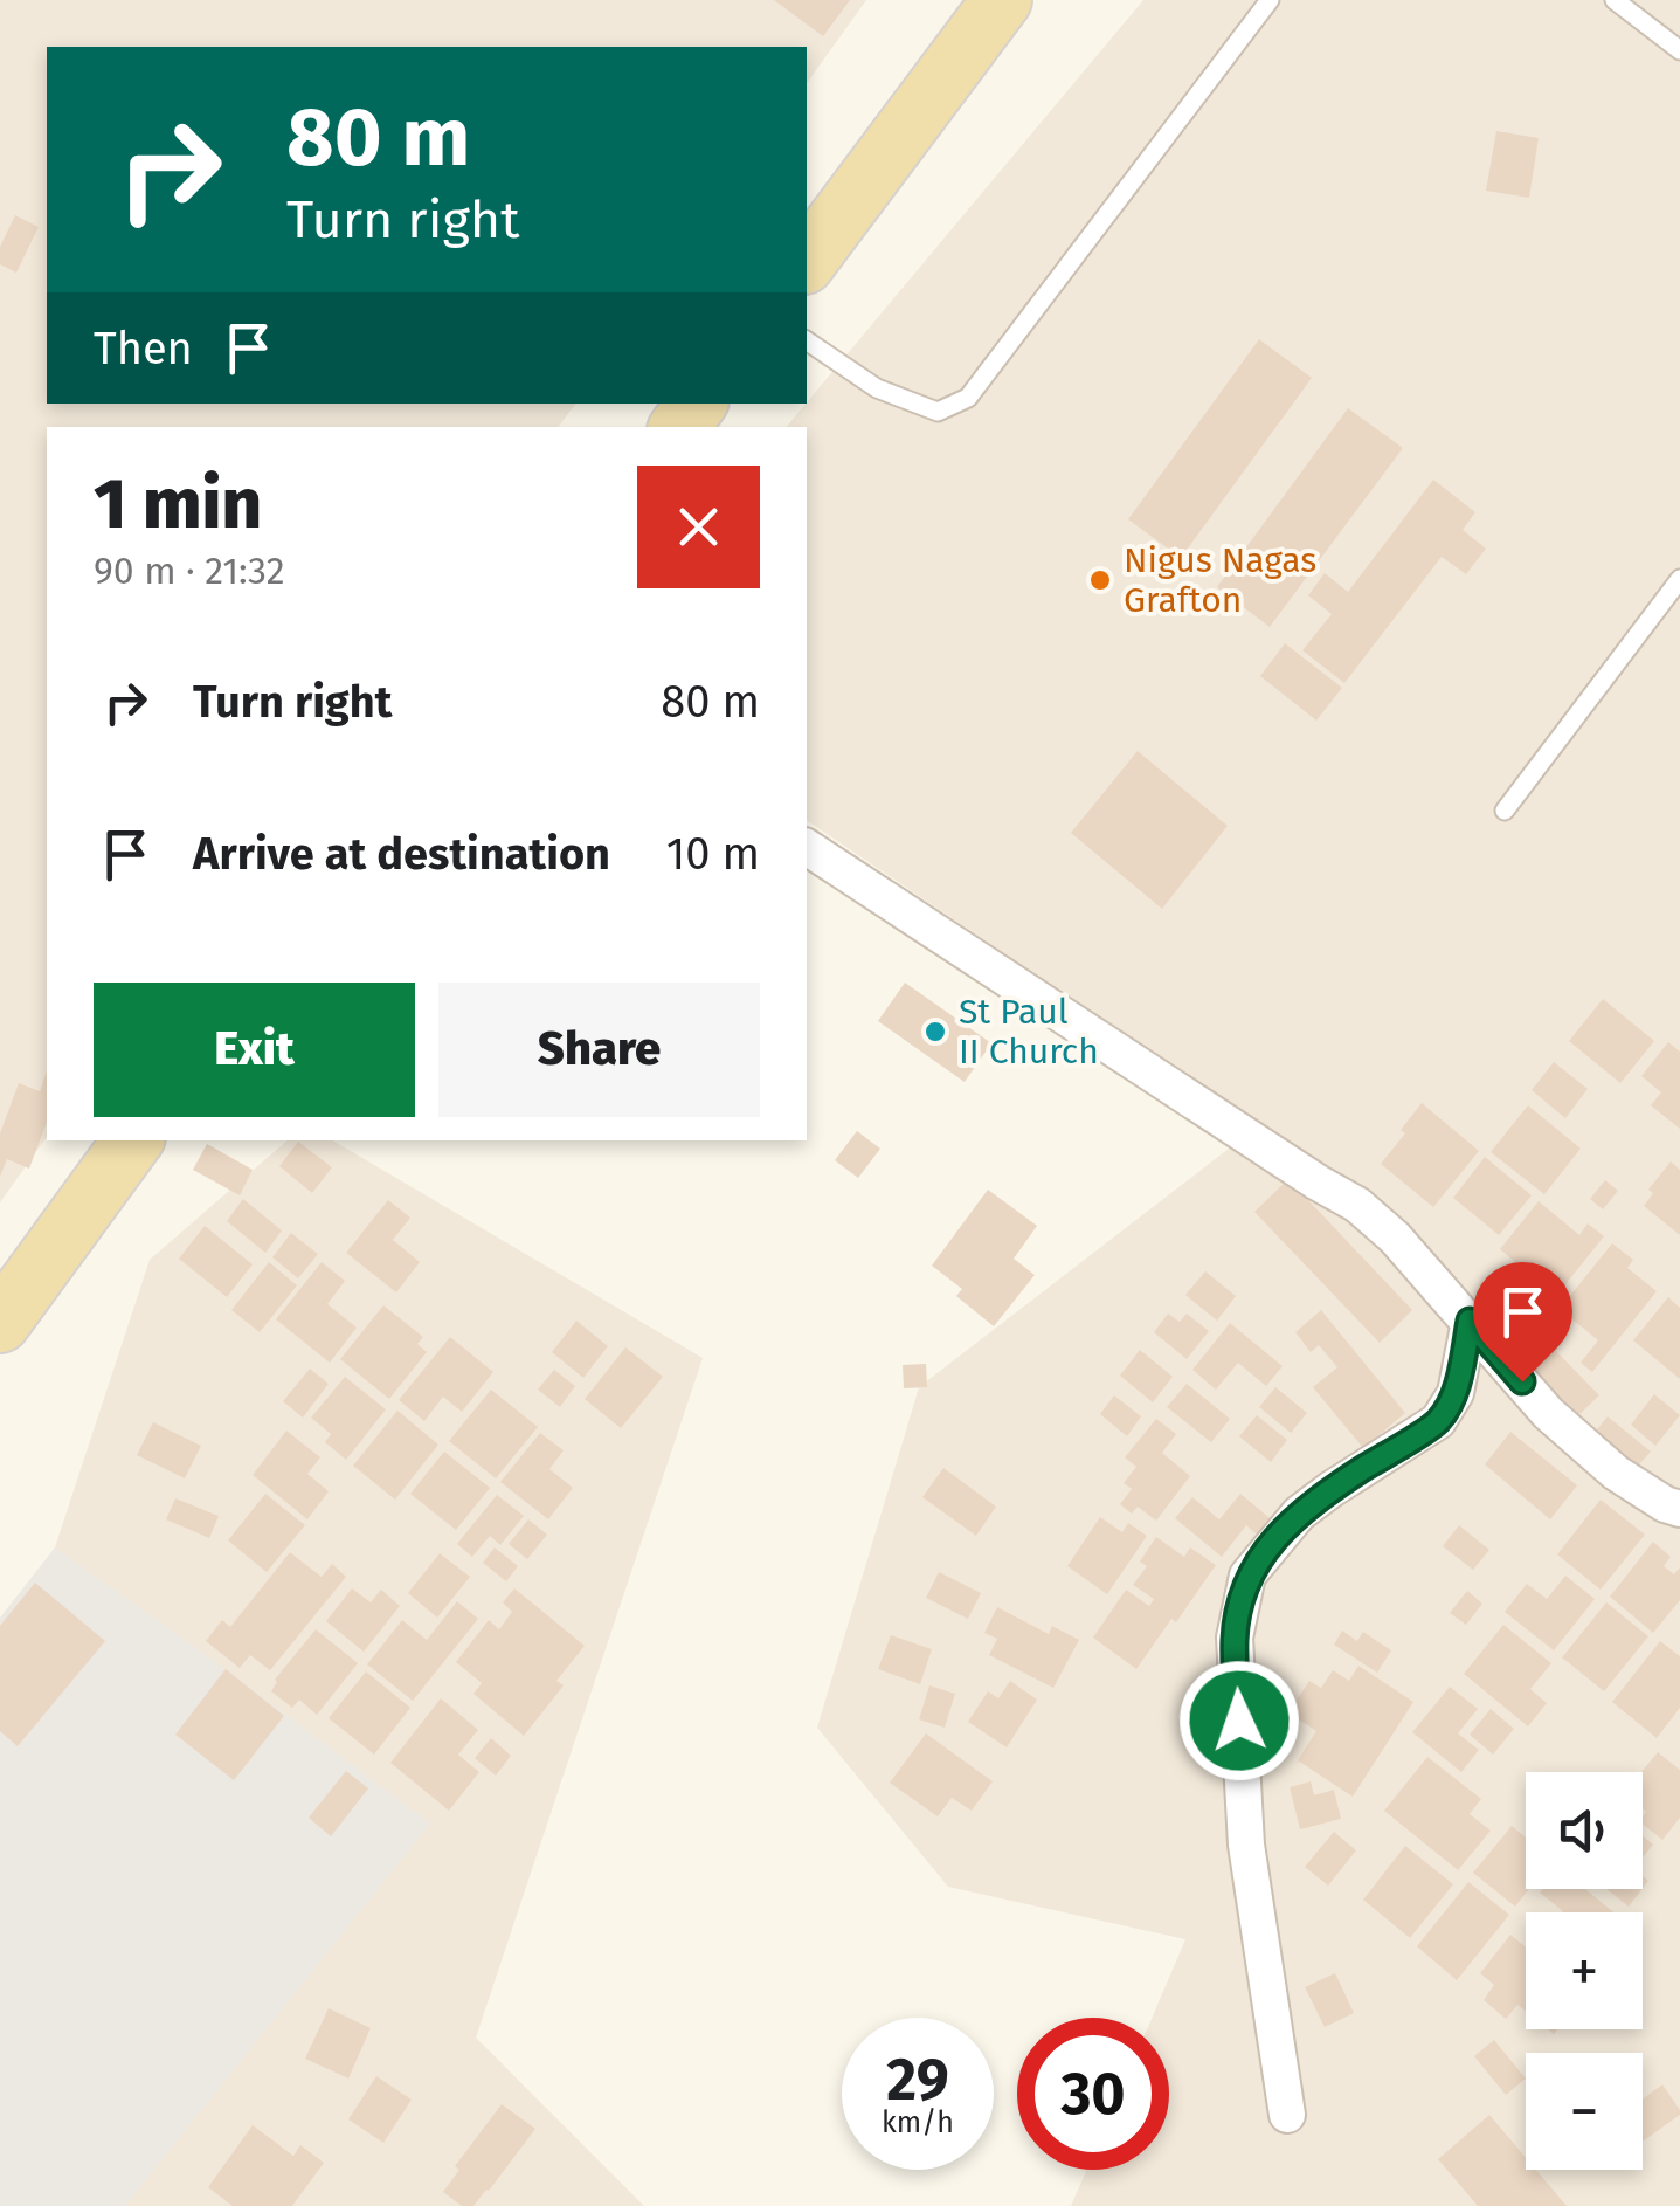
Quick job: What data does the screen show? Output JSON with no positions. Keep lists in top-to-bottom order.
{
  "places": ["Nigus Nagas Grafton", "St Paul II Church"],
  "page": {
    "turn": ["80 m", "Turn right"],
    "then": "Then",
    "heading": ["1 min", "90 m · 21:32"],
    "list": [
      {
        "name": "Turn right",
        "value": "80 m"
      },
      {
        "name": "Arrive at destination",
        "value": "10 m"
      }
    ],
    "buttons": ["Exit", "Share"],
    "map_buttons": ["+", "−"],
    "speed": "29 km/h",
    "limit": "30"
  }
}
